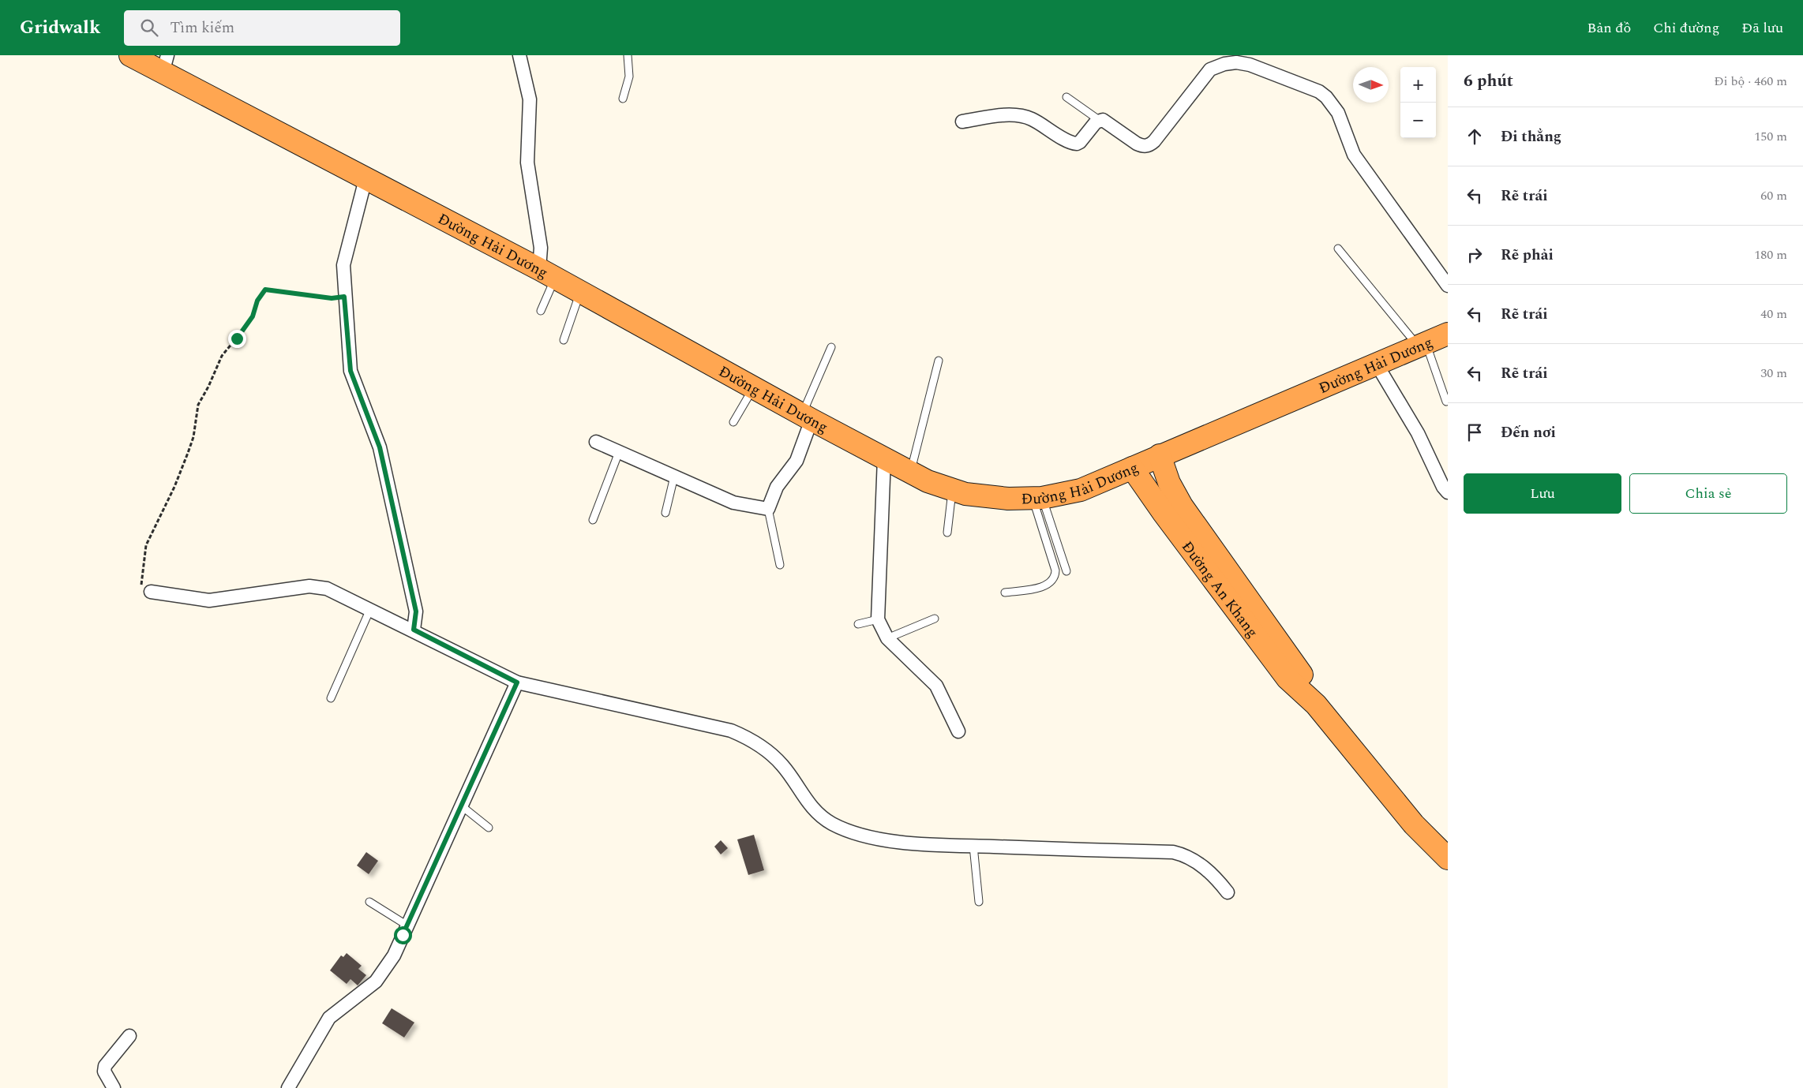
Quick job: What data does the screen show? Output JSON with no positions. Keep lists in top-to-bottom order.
{
  "streets": {
    "highway": ["Đường Hải Dương", "Đường An Khang"]
  },
  "crossings": [
    ["Đường Hải Dương", "Đường An Khang"]
  ],
  "north": "right",
  "page": {
    "header": "Gridwalk",
    "search": "Tìm kiếm",
    "nav": ["Bản đồ", "Chỉ đường", "Đã lưu"],
    "heading": ["6 phút", "Đi bộ · 460 m"],
    "map_buttons": ["+", "−"],
    "list": [
      ["Đi thẳng", "150 m"],
      ["Rẽ trái", "60 m"],
      ["Rẽ phải", "180 m"],
      ["Rẽ trái", "40 m"],
      ["Rẽ trái", "30 m"],
      "Đến nơi"
    ],
    "buttons": ["Lưu", "Chia sẻ"]
  }
}
